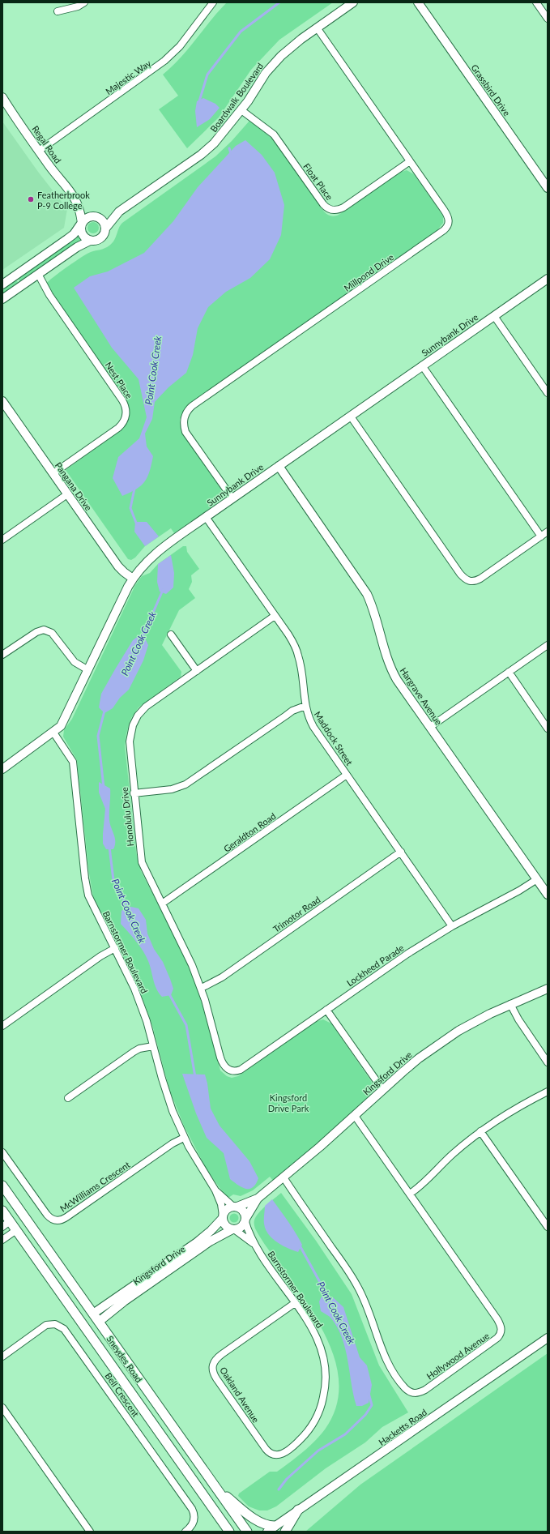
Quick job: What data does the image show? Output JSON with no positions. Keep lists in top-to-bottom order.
{
  "streets": {
    "main road": ["Sneydes Road"],
    "street": [
      "Majestic Way",
      "Grassbird Drive",
      "Boardwalk Boulevard",
      "Regal Road",
      "Float Place",
      "Millpond Drive",
      "Sunnybank Drive",
      "Nest Place",
      "Pangana Drive",
      "Hargrave Avenue",
      "Maddock Street",
      "Honolulu Drive",
      "Geraldton Road",
      "Trimotor Road",
      "Barnstormer Boulevard",
      "Lockheed Parade",
      "Kingsford Drive",
      "McWilliams Crescent",
      "Hollywood Avenue",
      "Bell Crescent",
      "Oakland Avenue",
      "Hacketts Road"
    ]
  },
  "crossings": [
    ["Majestic Way", "Regal Road"],
    ["Boardwalk Boulevard", "Regal Road"],
    ["Boardwalk Boulevard", "Float Place"],
    ["Boardwalk Boulevard", "Millpond Drive"],
    ["Float Place", "Millpond Drive"],
    ["Millpond Drive", "Sunnybank Drive"],
    ["Sunnybank Drive", "Pangana Drive"],
    ["Sunnybank Drive", "Hargrave Avenue"],
    ["Sunnybank Drive", "Maddock Street"],
    ["Sunnybank Drive", "Barnstormer Boulevard"],
    ["Nest Place", "Pangana Drive"],
    ["Hargrave Avenue", "Lockheed Parade"],
    ["Maddock Street", "Honolulu Drive"],
    ["Maddock Street", "Geraldton Road"],
    ["Maddock Street", "Trimotor Road"],
    ["Maddock Street", "Lockheed Parade"],
    ["Honolulu Drive", "Geraldton Road"],
    ["Honolulu Drive", "Trimotor Road"],
    ["Honolulu Drive", "Lockheed Parade"],
    ["Barnstormer Boulevard", "Kingsford Drive"],
    ["Barnstormer Boulevard", "McWilliams Crescent"],
    ["Barnstormer Boulevard", "Oakland Avenue"],
    ["Kingsford Drive", "Hollywood Avenue"],
    ["Kingsford Drive", "Sneydes Road"]
  ],
  "water": ["Point Cook Creek"],
  "parks": ["Kingsford Drive Park"],
  "places": ["Featherbrook P-9 College"]
}
